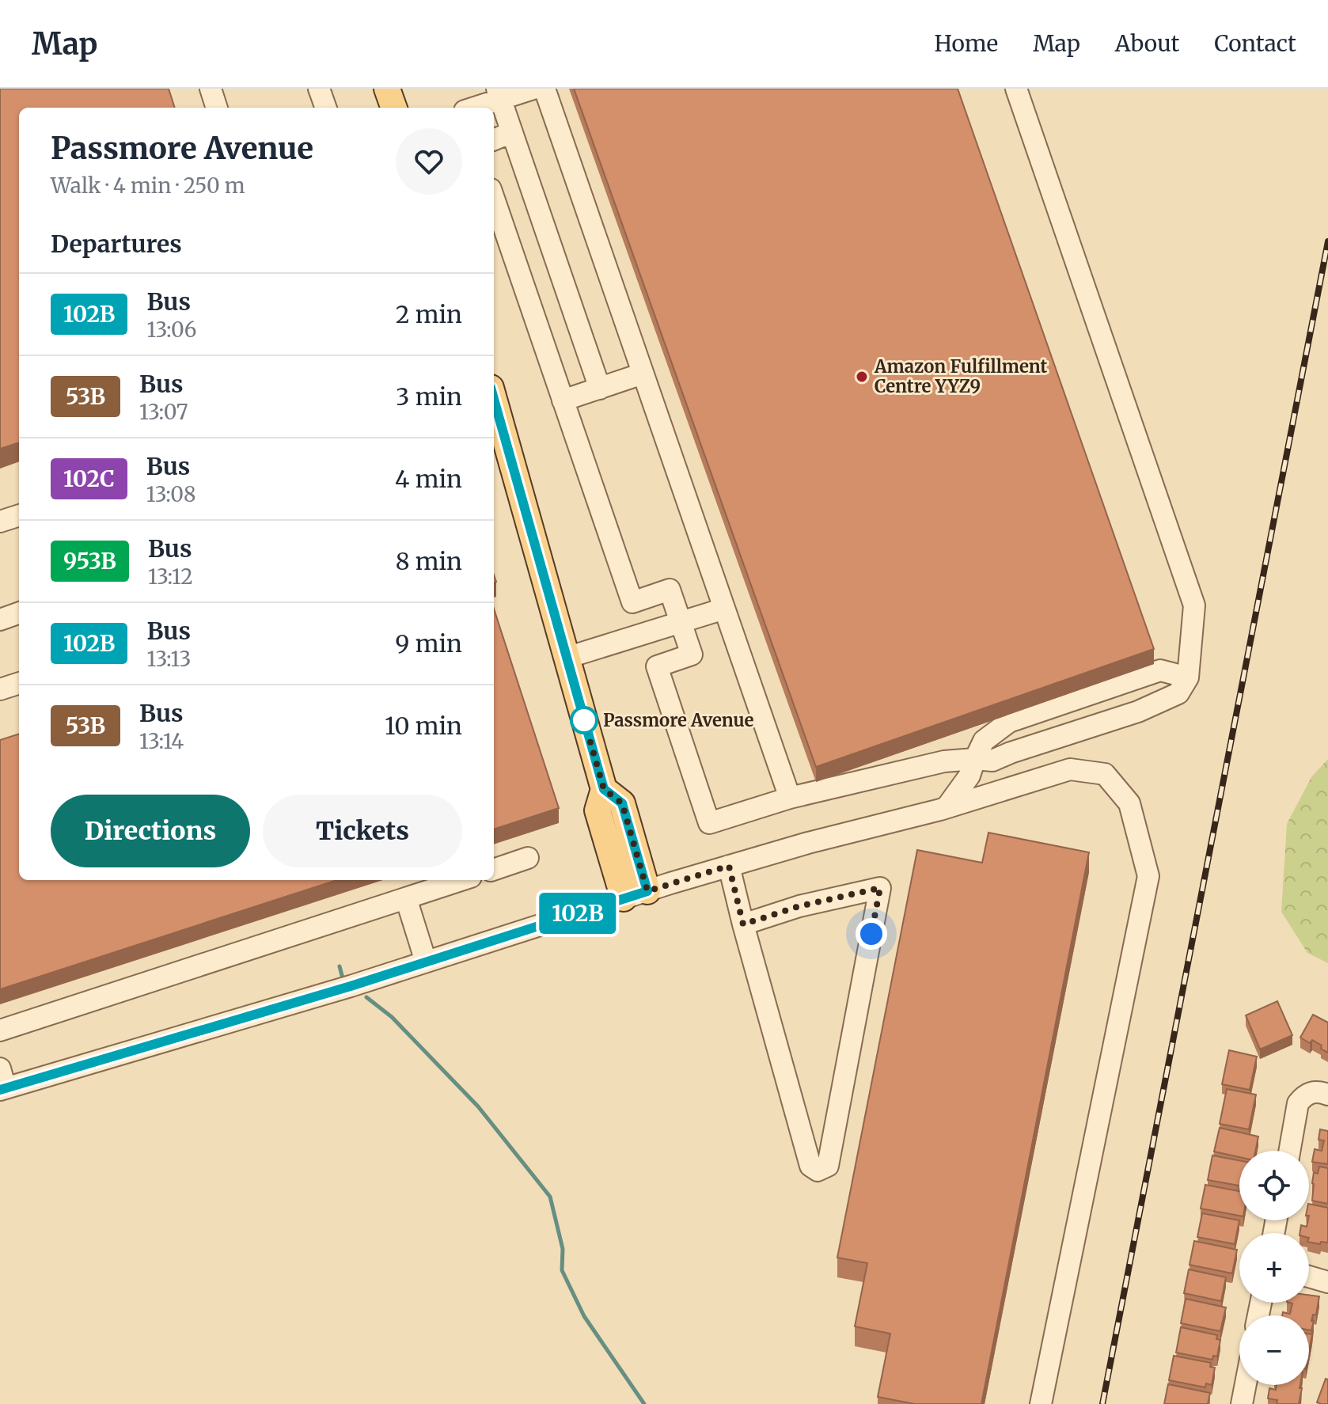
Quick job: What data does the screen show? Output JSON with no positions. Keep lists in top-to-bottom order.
{
  "places": ["Amazon Fulfillment Centre YYZ9", "Passmore Avenue"],
  "lines": ["bus line 102B"],
  "page": {
    "header": "Map",
    "nav": [
      "Home",
      "Map",
      "About",
      "Contact"
    ],
    "on_map": "102B",
    "heading": [
      ["Passmore Avenue", "Walk · 4 min · 250 m"],
      "Departures"
    ],
    "list": [
      {
        "mark": "102B",
        "name": "Bus",
        "note": "13:06",
        "value": "2 min"
      },
      {
        "mark": "53B",
        "name": "Bus",
        "note": "13:07",
        "value": "3 min"
      },
      {
        "mark": "102C",
        "name": "Bus",
        "note": "13:08",
        "value": "4 min"
      },
      {
        "mark": "953B",
        "name": "Bus",
        "note": "13:12",
        "value": "8 min"
      },
      {
        "mark": "102B",
        "name": "Bus",
        "note": "13:13",
        "value": "9 min"
      },
      {
        "mark": "53B",
        "name": "Bus",
        "note": "13:14",
        "value": "10 min"
      }
    ],
    "buttons": ["Directions", "Tickets"],
    "map_buttons": ["+", "−"]
  }
}
